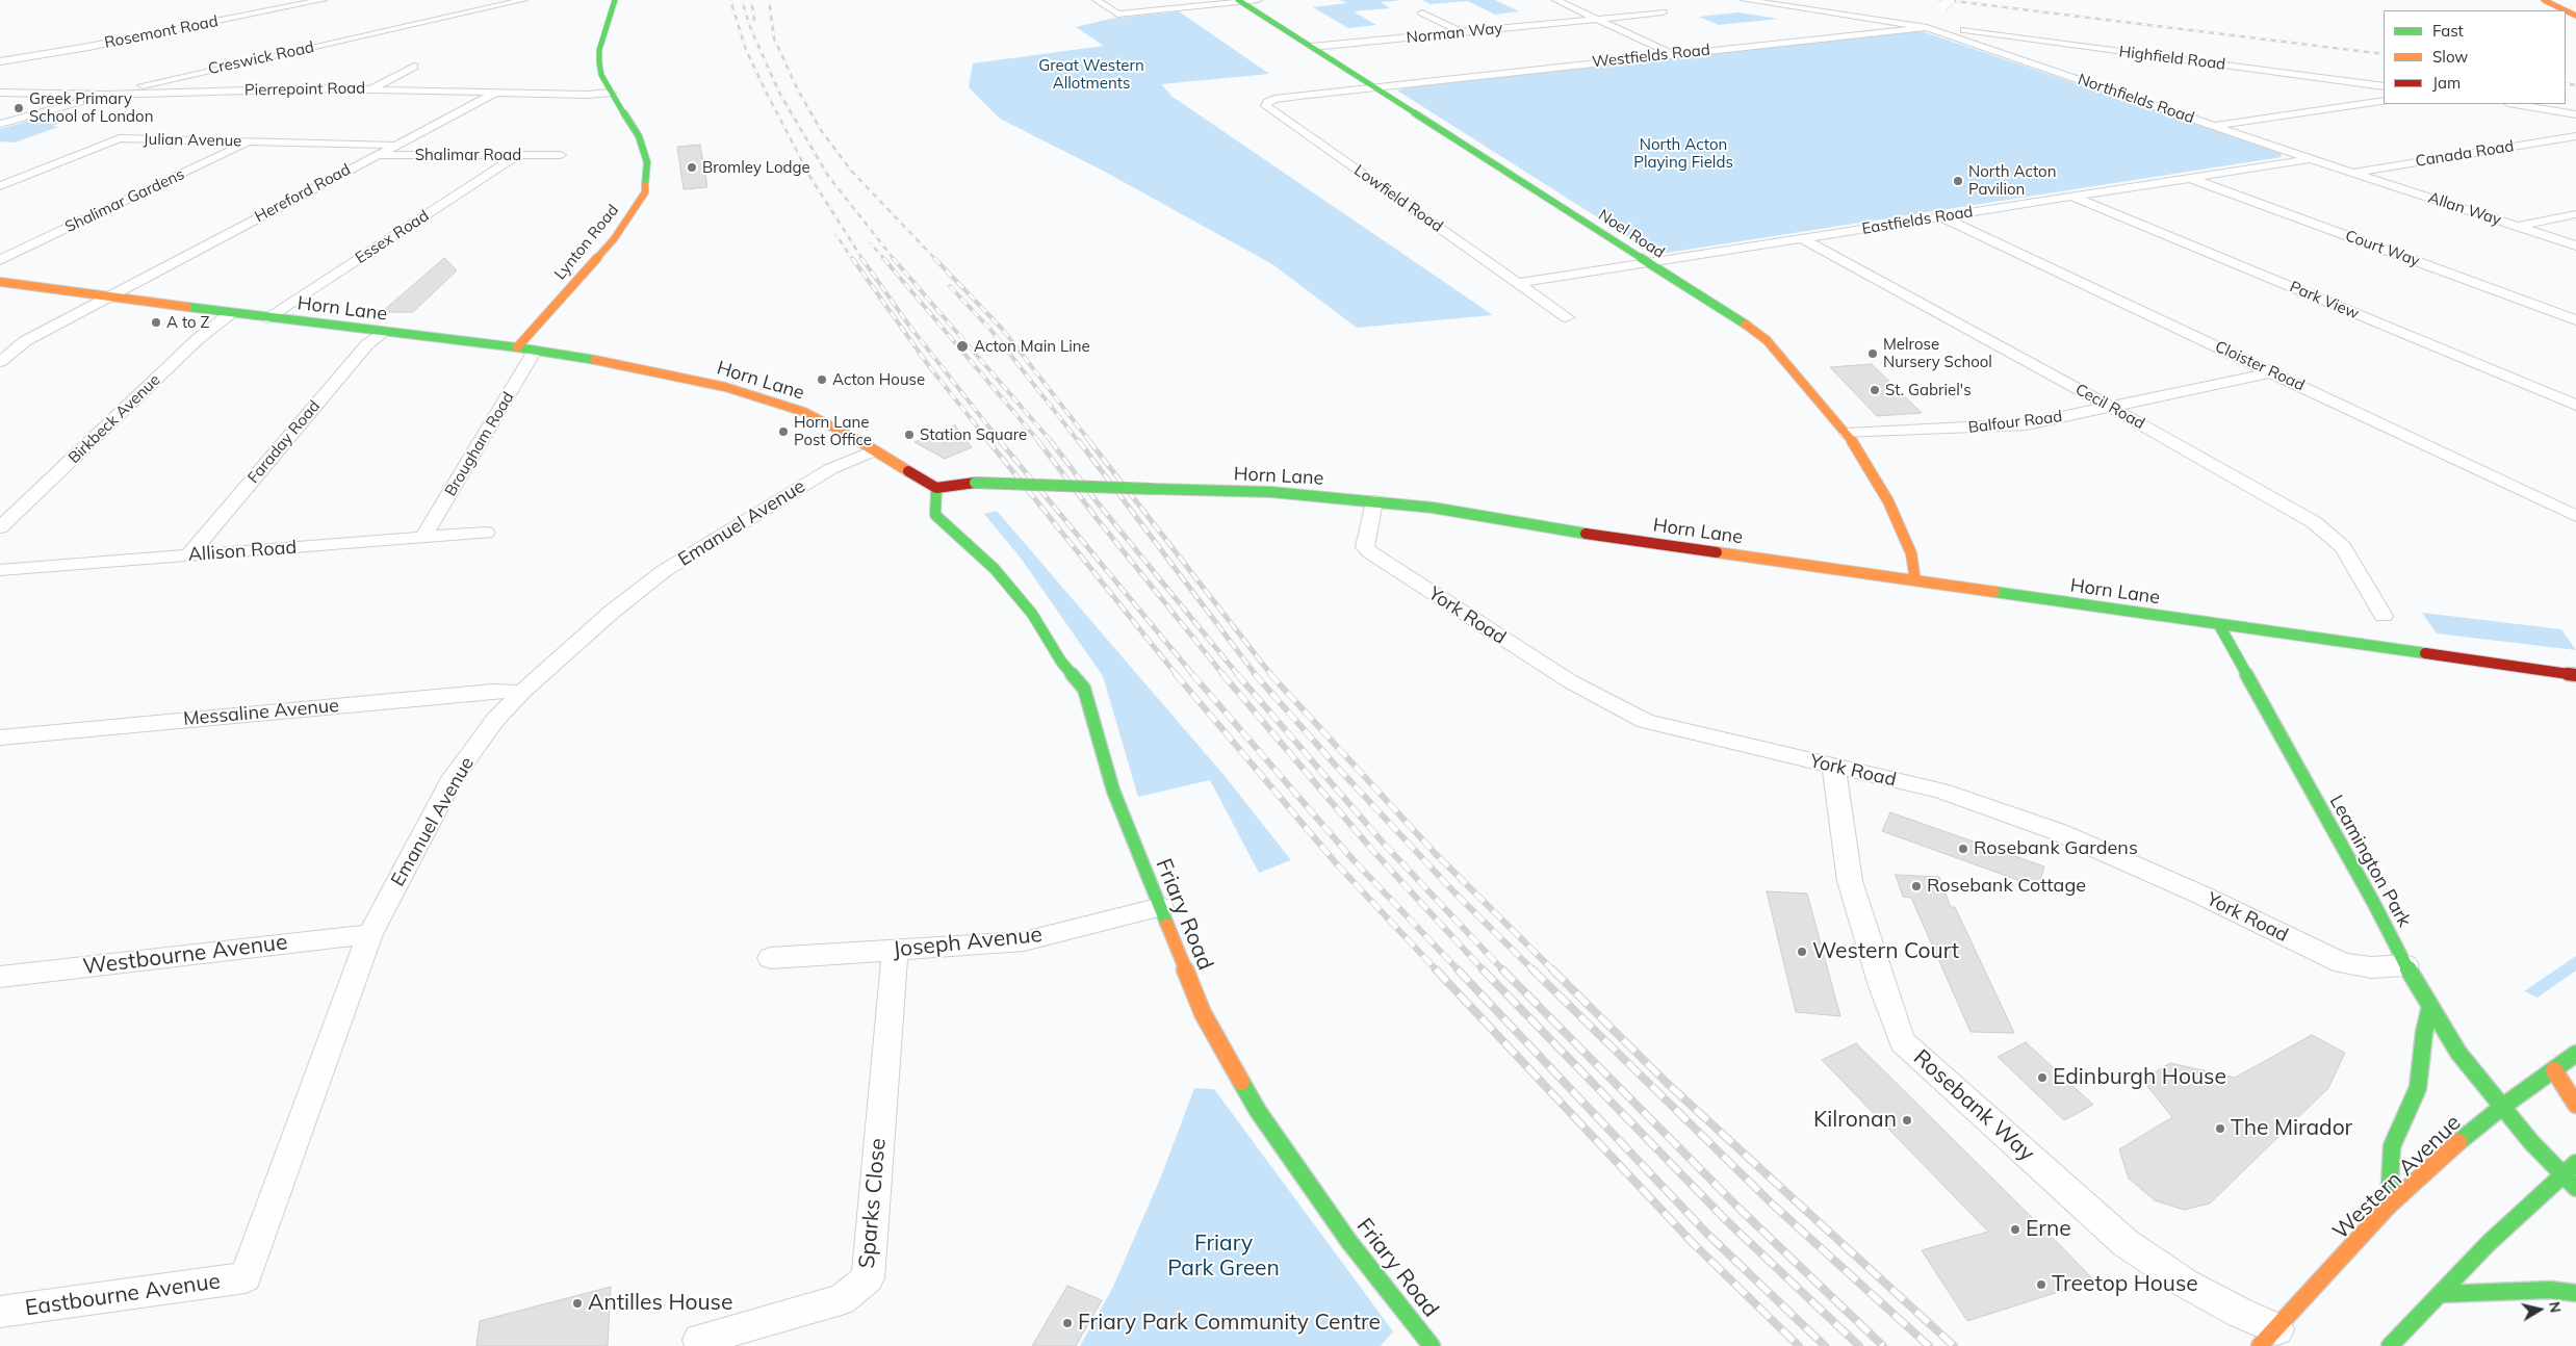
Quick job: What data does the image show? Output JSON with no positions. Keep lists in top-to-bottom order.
{
  "streets": {
    "main road": [
      "Noel Road",
      "Lynton Road",
      "Horn Lane",
      "Leamington Park",
      "Friary Road",
      "Western Avenue"
    ],
    "street": [
      "Rosemont Road",
      "Norman Way",
      "Westfields Road",
      "Creswick Road",
      "Highfield Road",
      "Pierrepoint Road",
      "Northfields Road",
      "Julian Avenue",
      "Canada Road",
      "Shalimar Road",
      "Hereford Road",
      "Lowfield Road",
      "Shalimar Gardens",
      "Allan Way",
      "Eastfields Road",
      "Essex Road",
      "Court Way",
      "Park View",
      "Cloister Road",
      "Cecil Road",
      "Birkbeck Avenue",
      "Balfour Road",
      "Faraday Road",
      "Brougham Road",
      "Emanuel Avenue",
      "Allison Road",
      "York Road",
      "Messaline Avenue",
      "Joseph Avenue",
      "Westbourne Avenue",
      "Rosebank Way",
      "Sparks Close",
      "Eastbourne Avenue"
    ]
  },
  "crossings": [
    ["Norman Way", "Noel Road"],
    ["Westfields Road", "Northfields Road"],
    ["Westfields Road", "Lowfield Road"],
    ["Westfields Road", "Noel Road"],
    ["Creswick Road", "Pierrepoint Road"],
    ["Highfield Road", "Northfields Road"],
    ["Pierrepoint Road", "Hereford Road"],
    ["Pierrepoint Road", "Lynton Road"],
    ["Northfields Road", "Canada Road"],
    ["Northfields Road", "Allan Way"],
    ["Northfields Road", "Eastfields Road"],
    ["Julian Avenue", "Hereford Road"],
    ["Julian Avenue", "Shalimar Gardens"],
    ["Canada Road", "Allan Way"],
    ["Shalimar Road", "Hereford Road"],
    ["Shalimar Road", "Essex Road"],
    ["Hereford Road", "Horn Lane"],
    ["Lowfield Road", "Noel Road"],
    ["Eastfields Road", "Noel Road"],
    ["Eastfields Road", "Court Way"],
    ["Eastfields Road", "Park View"],
    ["Eastfields Road", "Cloister Road"],
    ["Eastfields Road", "Cecil Road"],
    ["Noel Road", "Horn Lane"],
    ["Noel Road", "Balfour Road"],
    ["Essex Road", "Horn Lane"],
    ["Lynton Road", "Horn Lane"],
    ["Horn Lane", "Birkbeck Avenue"],
    ["Horn Lane", "Faraday Road"],
    ["Horn Lane", "Brougham Road"],
    ["Horn Lane", "Emanuel Avenue"],
    ["Horn Lane", "York Road"],
    ["Horn Lane", "Leamington Park"],
    ["Horn Lane", "Friary Road"],
    ["Cloister Road", "Balfour Road"],
    ["Cecil Road", "Balfour Road"],
    ["Faraday Road", "Allison Road"],
    ["Brougham Road", "Allison Road"],
    ["Emanuel Avenue", "Messaline Avenue"],
    ["Emanuel Avenue", "Westbourne Avenue"],
    ["Emanuel Avenue", "Eastbourne Avenue"],
    ["York Road", "Leamington Park"],
    ["York Road", "Rosebank Way"],
    ["Leamington Park", "Western Avenue"],
    ["Friary Road", "Joseph Avenue"],
    ["Joseph Avenue", "Sparks Close"],
    ["Rosebank Way", "Western Avenue"]
  ],
  "parks": ["Great Western Allotments", "North Acton Playing Fields", "Friary Park Green"],
  "places": [
    "Greek Primary School of London",
    "Bromley Lodge",
    "North Acton Pavilion",
    "A to Z",
    "Acton Main Line",
    "Melrose Nursery School",
    "Acton House",
    "St. Gabriel's",
    "Horn Lane Post Office",
    "Station Square",
    "Rosebank Gardens",
    "Rosebank Cottage",
    "Western Court",
    "Edinburgh House",
    "Kilronan",
    "The Mirador",
    "Erne",
    "Treetop House",
    "Antilles House",
    "Friary Park Community Centre"
  ],
  "legend": ["Fast", "Slow", "Jam"],
  "north": "right"
}
